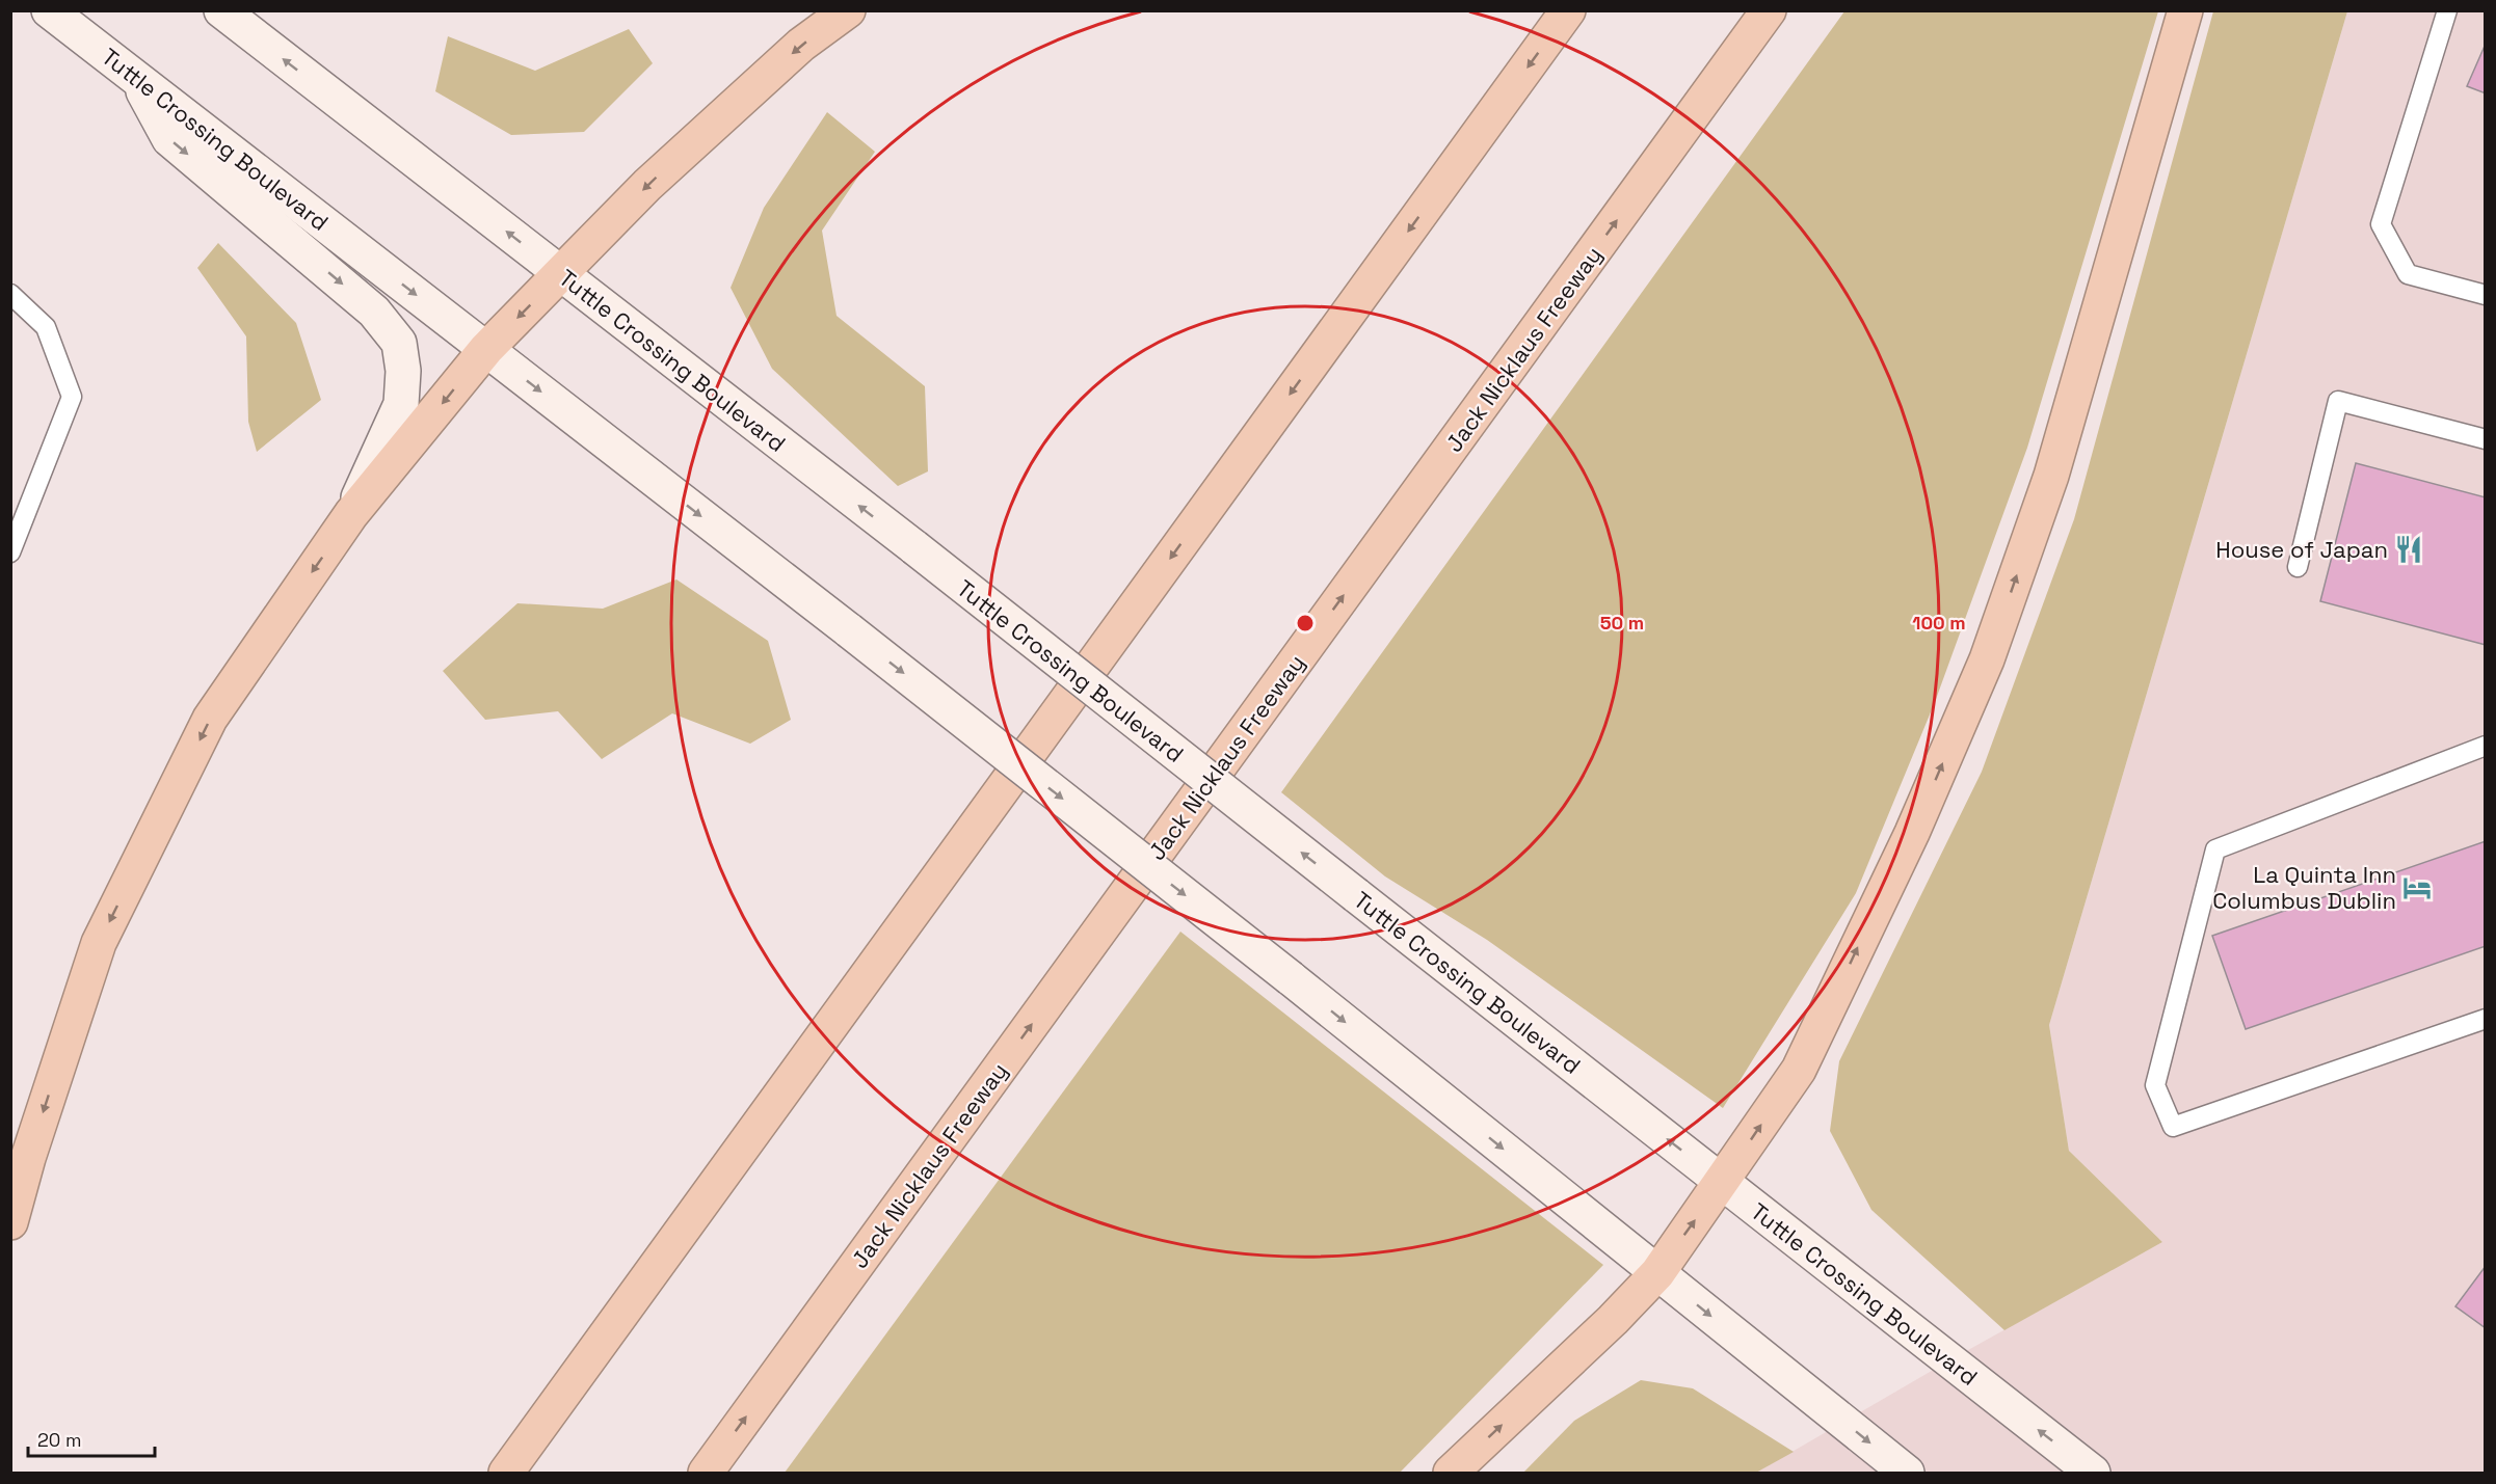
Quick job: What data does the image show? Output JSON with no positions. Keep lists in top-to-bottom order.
{
  "streets": {
    "highway": ["Jack Nicklaus Freeway"],
    "main road": ["Tuttle Crossing Boulevard"]
  },
  "places": {
    "restaurant": ["House of Japan"],
    "hotel": ["La Quinta Inn Columbus Dublin"]
  },
  "scale_bar": "20 m",
  "rings": ["50 m", "100 m"]
}
